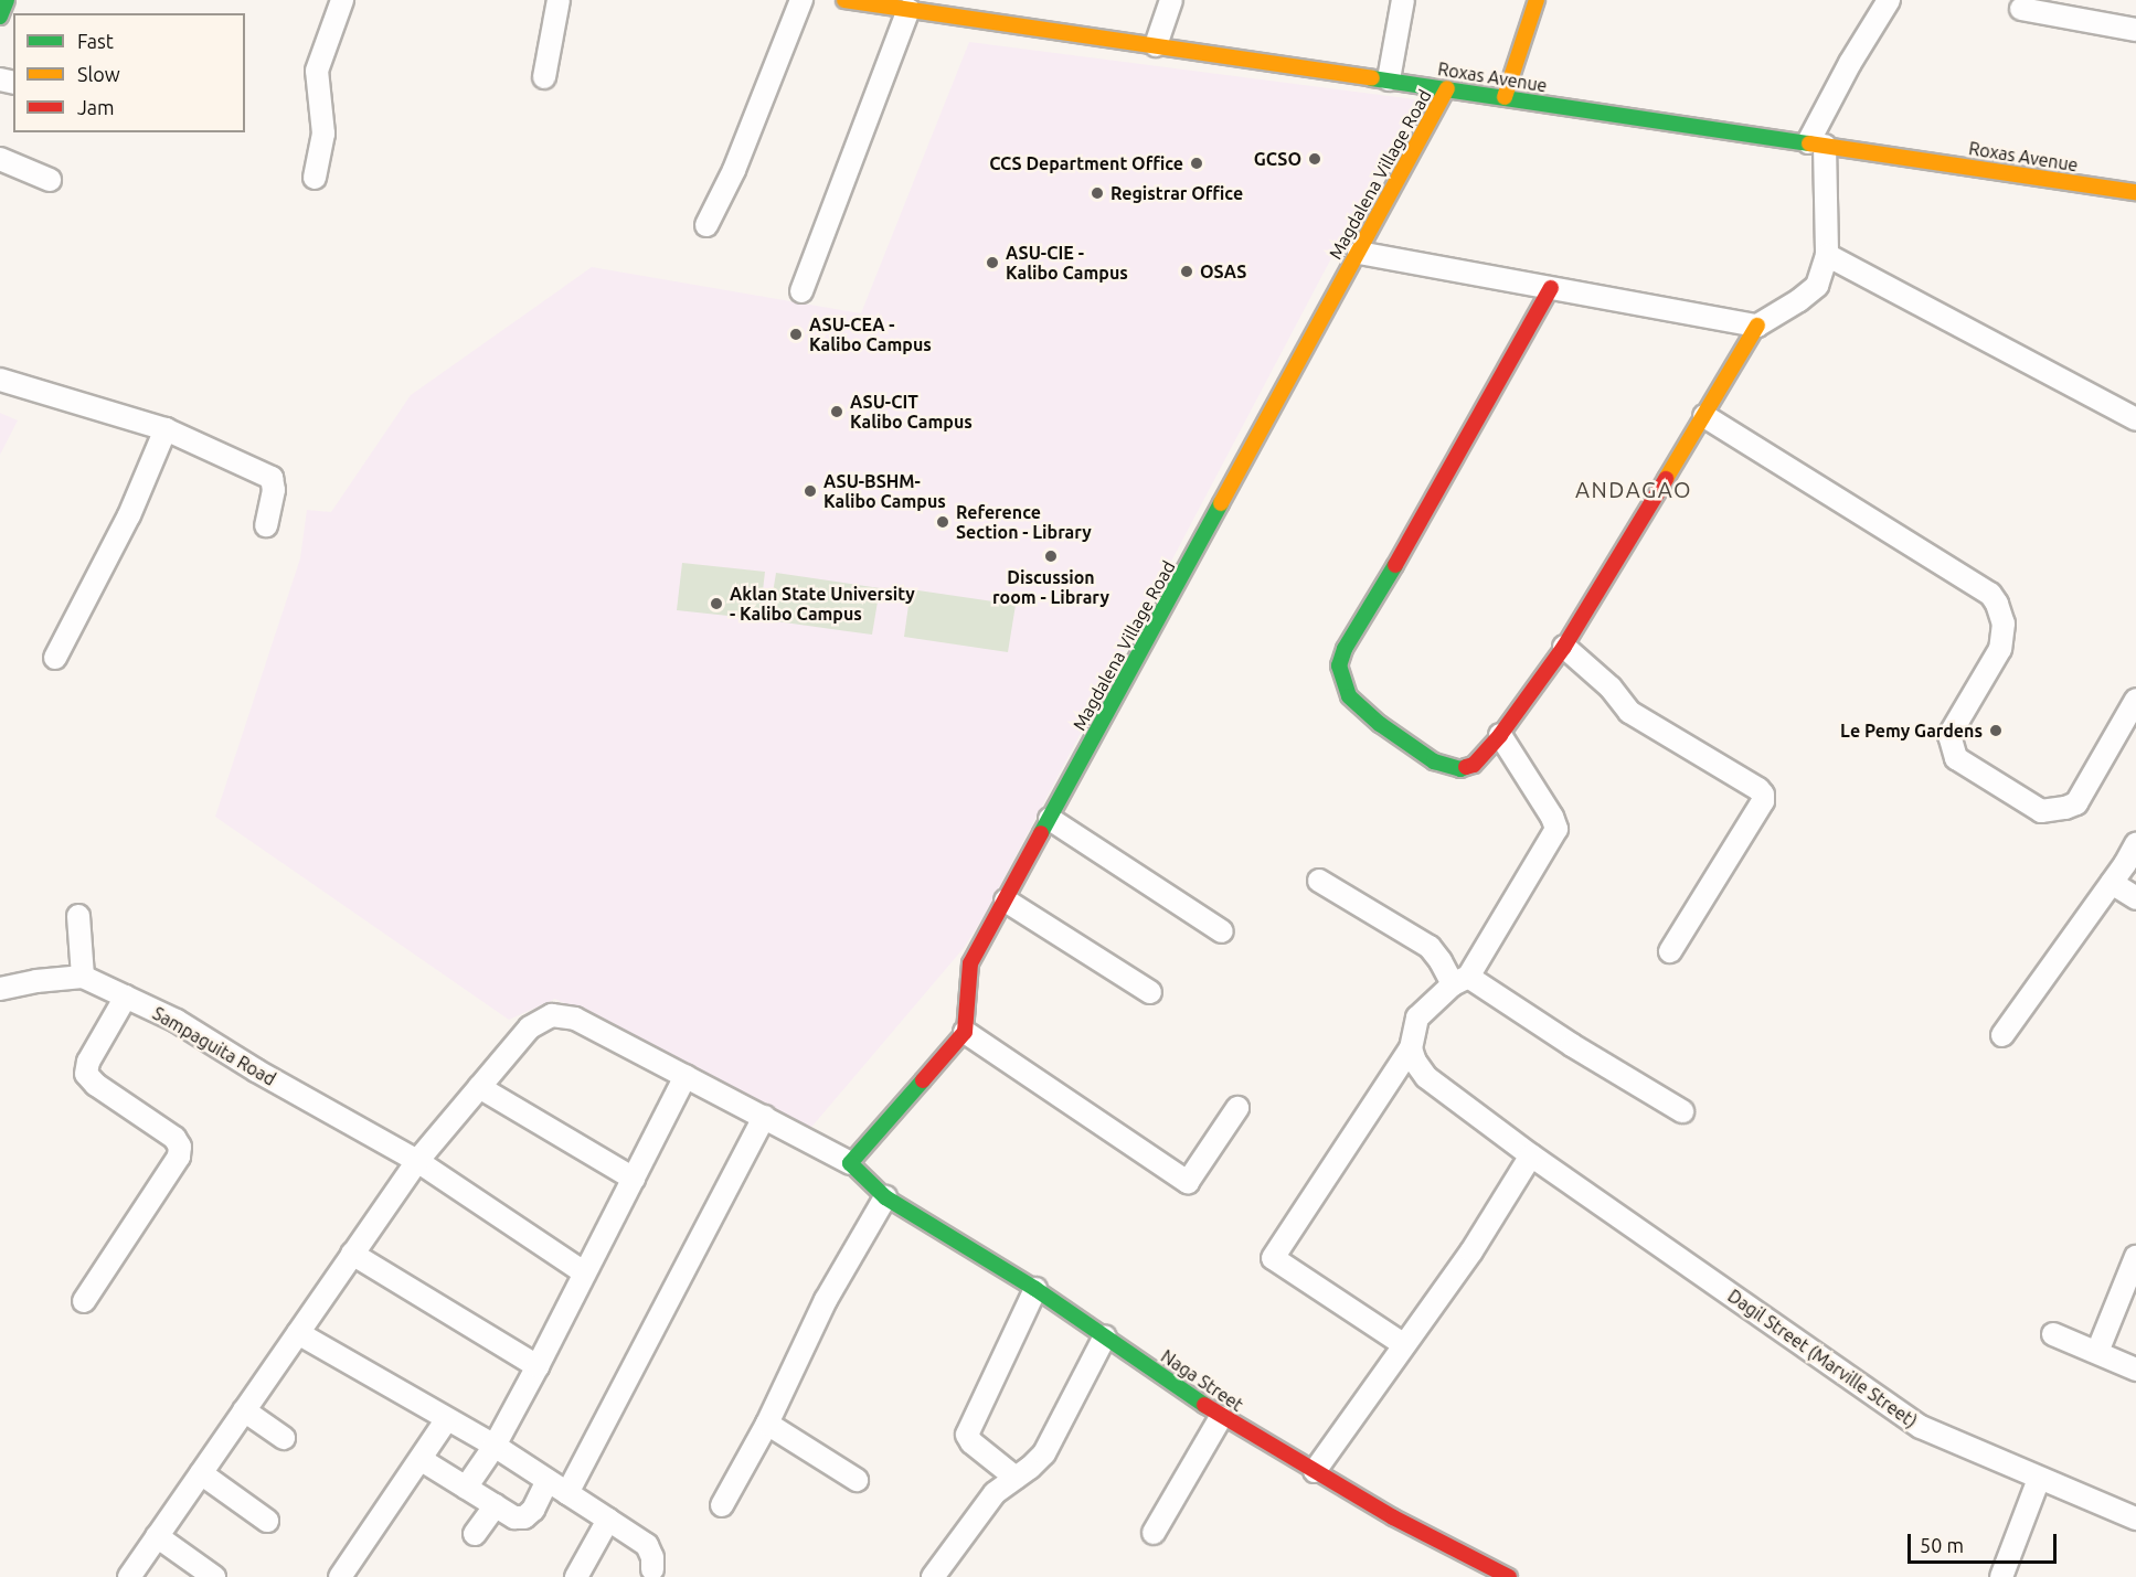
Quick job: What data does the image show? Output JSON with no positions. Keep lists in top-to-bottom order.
{
  "streets": {
    "street": [
      "Roxas Avenue",
      "Magdalena Village Road",
      "Sampaguita Road",
      "Dagil Street (Marville Street)",
      "Naga Street"
    ]
  },
  "crossings": [
    ["Roxas Avenue", "Magdalena Village Road"]
  ],
  "districts": ["ANDAGAO"],
  "places": [
    "GCSO",
    "CCS Department Office",
    "Registrar Office",
    "ASU-CIE - Kalibo Campus",
    "OSAS",
    "ASU-CEA - Kalibo Campus",
    "ASU-CIT Kalibo Campus",
    "ASU-BSHM- Kalibo Campus",
    "Reference Section - Library",
    "Discussion room - Library",
    "Aklan State University - Kalibo Campus",
    "Le Pemy Gardens"
  ],
  "legend": ["Fast", "Slow", "Jam"],
  "scale_bar": "50 m"
}
